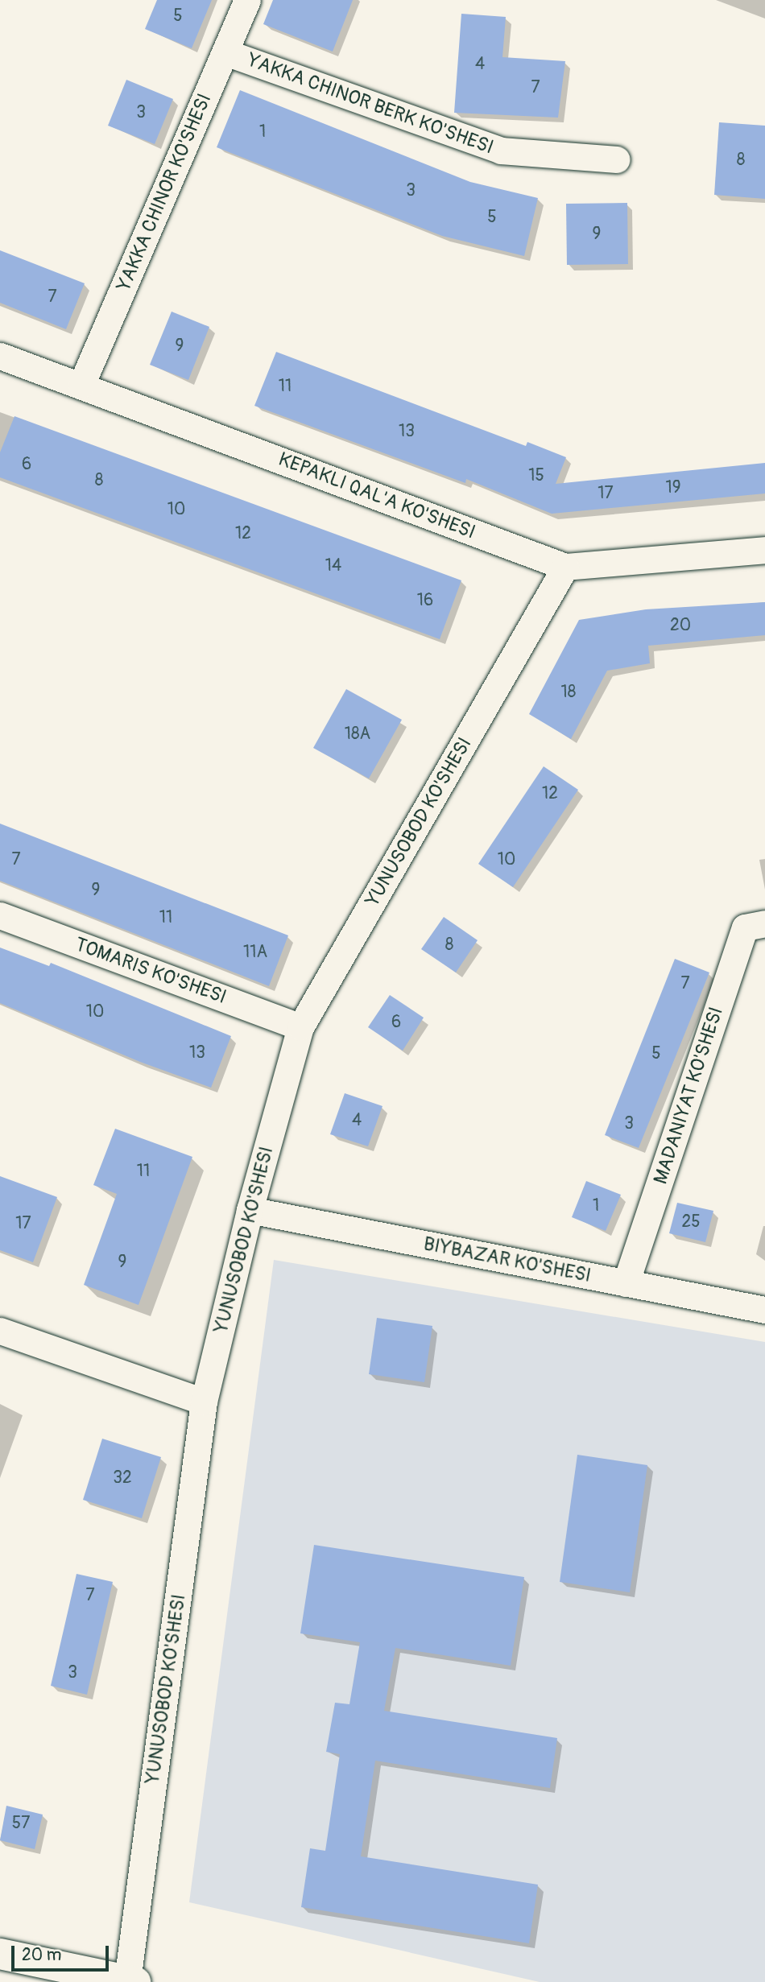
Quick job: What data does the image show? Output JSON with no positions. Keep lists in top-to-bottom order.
{
  "streets": {
    "street": [
      "YAKKA CHINOR BERK KO'SHESI",
      "YAKKA CHINOR KO'SHESI",
      "KEPAKLI QAL'A KO'SHESI",
      "YUNUSOBOD KO'SHESI",
      "TOMARIS KO'SHESI",
      "MADANIYAT KO'SHESI",
      "BIYBAZAR KO'SHESI"
    ]
  },
  "crossings": [
    ["YAKKA CHINOR BERK KO'SHESI", "YAKKA CHINOR KO'SHESI"],
    ["YAKKA CHINOR KO'SHESI", "KEPAKLI QAL'A KO'SHESI"],
    ["KEPAKLI QAL'A KO'SHESI", "YUNUSOBOD KO'SHESI"],
    ["YUNUSOBOD KO'SHESI", "TOMARIS KO'SHESI"],
    ["YUNUSOBOD KO'SHESI", "BIYBAZAR KO'SHESI"],
    ["MADANIYAT KO'SHESI", "BIYBAZAR KO'SHESI"]
  ],
  "house_numbers": [
    "5",
    "4",
    "7",
    "3",
    "1",
    "8",
    "3",
    "5",
    "9",
    "7",
    "9",
    "11",
    "13",
    "6",
    "15",
    "8",
    "19",
    "17",
    "10",
    "12",
    "14",
    "16",
    "20",
    "18",
    "18A",
    "12",
    "7",
    "10",
    "9",
    "11",
    "8",
    "11A",
    "7",
    "10",
    "6",
    "13",
    "5",
    "4",
    "3",
    "11",
    "1",
    "25",
    "17",
    "9",
    "32",
    "7",
    "3",
    "57"
  ],
  "scale_bar": "20 m"
}
